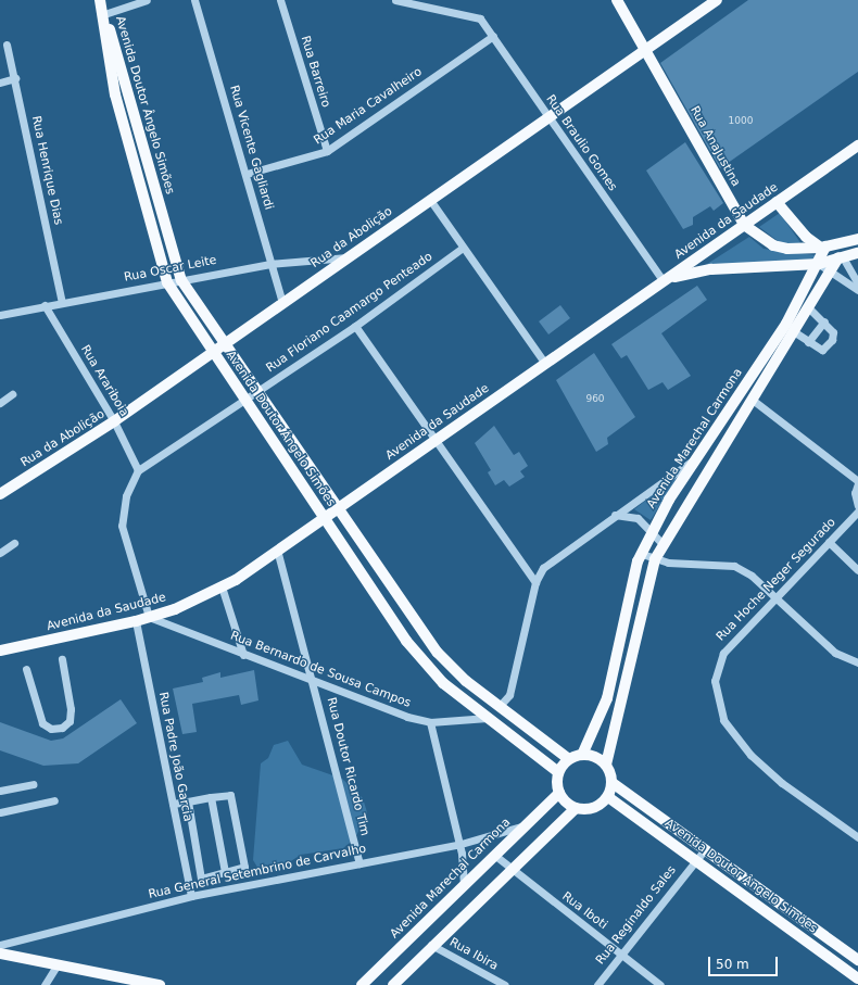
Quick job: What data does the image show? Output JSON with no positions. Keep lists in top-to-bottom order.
{
  "streets": {
    "main road": [
      "Avenida Doutor Ângelo Simões",
      "Rua AnaJustina",
      "Avenida da Saudade",
      "Rua da Abolição",
      "Avenida Marechal Carmona"
    ],
    "street": [
      "Rua Barreiro",
      "Rua Maria Cavalheiro",
      "Rua Braulio Gomes",
      "Rua Vicente Gagliardi",
      "Rua Henrique Dias",
      "Rua Oscar Leite",
      "Rua Floriano Caamargo Penteado",
      "Rua Arariboia",
      "Rua Hoche Neger Segurado",
      "Rua Bernardo de Sousa Campos",
      "Rua Padre João Garcia",
      "Rua Doutor Ricardo Tim",
      "Rua General Setembrino de Carvalho",
      "Rua Iboti",
      "Rua Reginaldo Sales",
      "Rua Ibira"
    ]
  },
  "crossings": [
    ["Rua Barreiro", "Rua Maria Cavalheiro"],
    ["Avenida Doutor Ângelo Simões", "Avenida da Saudade"],
    ["Avenida Doutor Ângelo Simões", "Rua da Abolição"],
    ["Avenida Doutor Ângelo Simões", "Rua Oscar Leite"],
    ["Avenida Doutor Ângelo Simões", "Rua Floriano Caamargo Penteado"],
    ["Avenida Doutor Ângelo Simões", "Avenida Marechal Carmona"],
    ["Avenida Doutor Ângelo Simões", "Rua Bernardo de Sousa Campos"],
    ["Avenida Doutor Ângelo Simões", "Rua Reginaldo Sales"],
    ["Rua Maria Cavalheiro", "Rua Braulio Gomes"],
    ["Rua Maria Cavalheiro", "Rua Vicente Gagliardi"],
    ["Rua Braulio Gomes", "Avenida da Saudade"],
    ["Rua Braulio Gomes", "Rua da Abolição"],
    ["Rua AnaJustina", "Avenida da Saudade"],
    ["Rua AnaJustina", "Rua da Abolição"],
    ["Rua AnaJustina", "Avenida Marechal Carmona"],
    ["Rua Vicente Gagliardi", "Rua da Abolição"],
    ["Rua Vicente Gagliardi", "Rua Oscar Leite"],
    ["Rua Henrique Dias", "Rua Oscar Leite"],
    ["Avenida da Saudade", "Rua Bernardo de Sousa Campos"],
    ["Avenida da Saudade", "Rua Padre João Garcia"],
    ["Avenida da Saudade", "Rua Doutor Ricardo Tim"],
    ["Rua da Abolição", "Rua Oscar Leite"],
    ["Rua da Abolição", "Rua Arariboia"],
    ["Rua Oscar Leite", "Rua Arariboia"],
    ["Rua Floriano Caamargo Penteado", "Rua Arariboia"],
    ["Avenida Marechal Carmona", "Rua General Setembrino de Carvalho"],
    ["Avenida Marechal Carmona", "Rua Iboti"],
    ["Rua Bernardo de Sousa Campos", "Rua Doutor Ricardo Tim"],
    ["Rua Padre João Garcia", "Rua General Setembrino de Carvalho"],
    ["Rua Doutor Ricardo Tim", "Rua General Setembrino de Carvalho"],
    ["Rua Iboti", "Rua Reginaldo Sales"]
  ],
  "house_numbers": ["1000", "960"],
  "scale_bar": "50 m"
}
